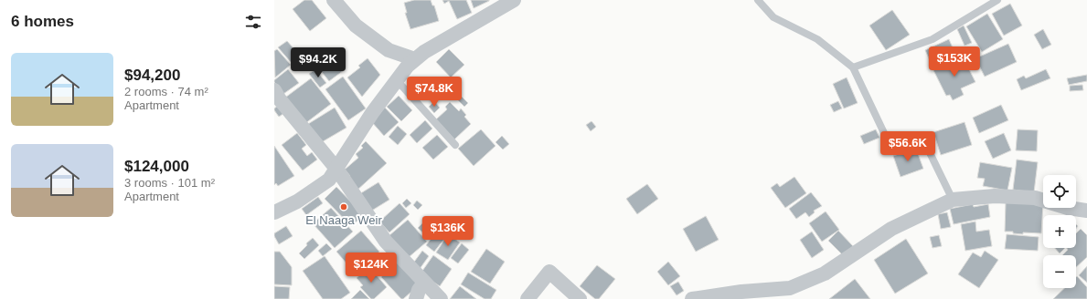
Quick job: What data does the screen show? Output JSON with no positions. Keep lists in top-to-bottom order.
{
  "places": ["El Naaga Weir"],
  "page": {
    "heading": "6 homes",
    "list": [
      {
        "name": "$94,200",
        "note": "2 rooms · 74 m² · Apartment"
      },
      {
        "name": "$124,000",
        "note": "3 rooms · 101 m² · Apartment"
      }
    ],
    "price": [
      "$153K",
      "$94.2K",
      "$74.8K",
      "$56.6K",
      "$136K",
      "$124K"
    ],
    "map_buttons": ["+", "−"]
  }
}
